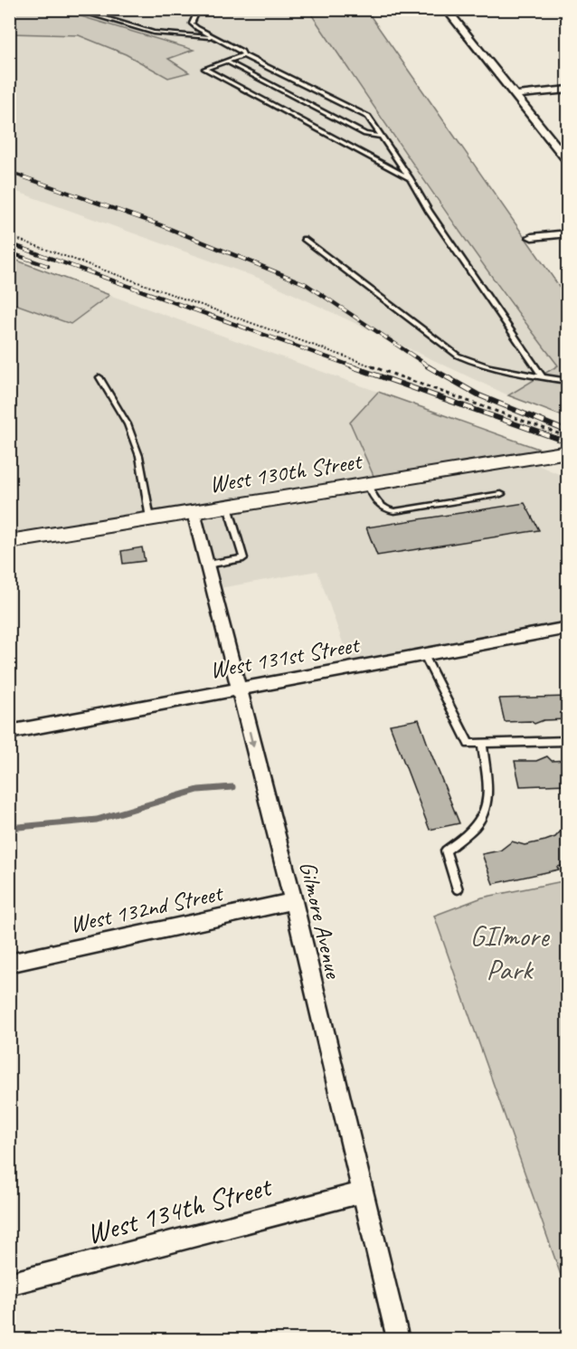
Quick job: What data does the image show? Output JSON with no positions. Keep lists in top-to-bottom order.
{
  "streets": {
    "main road": ["West 130th Street"],
    "street": [
      "West 131st Street",
      "West 132nd Street",
      "Gilmore Avenue",
      "West 134th Street"
    ]
  },
  "crossings": [
    ["West 130th Street", "Gilmore Avenue"],
    ["West 131st Street", "Gilmore Avenue"],
    ["West 132nd Street", "Gilmore Avenue"],
    ["Gilmore Avenue", "West 134th Street"]
  ],
  "parks": ["GIlmore Park"]
}
